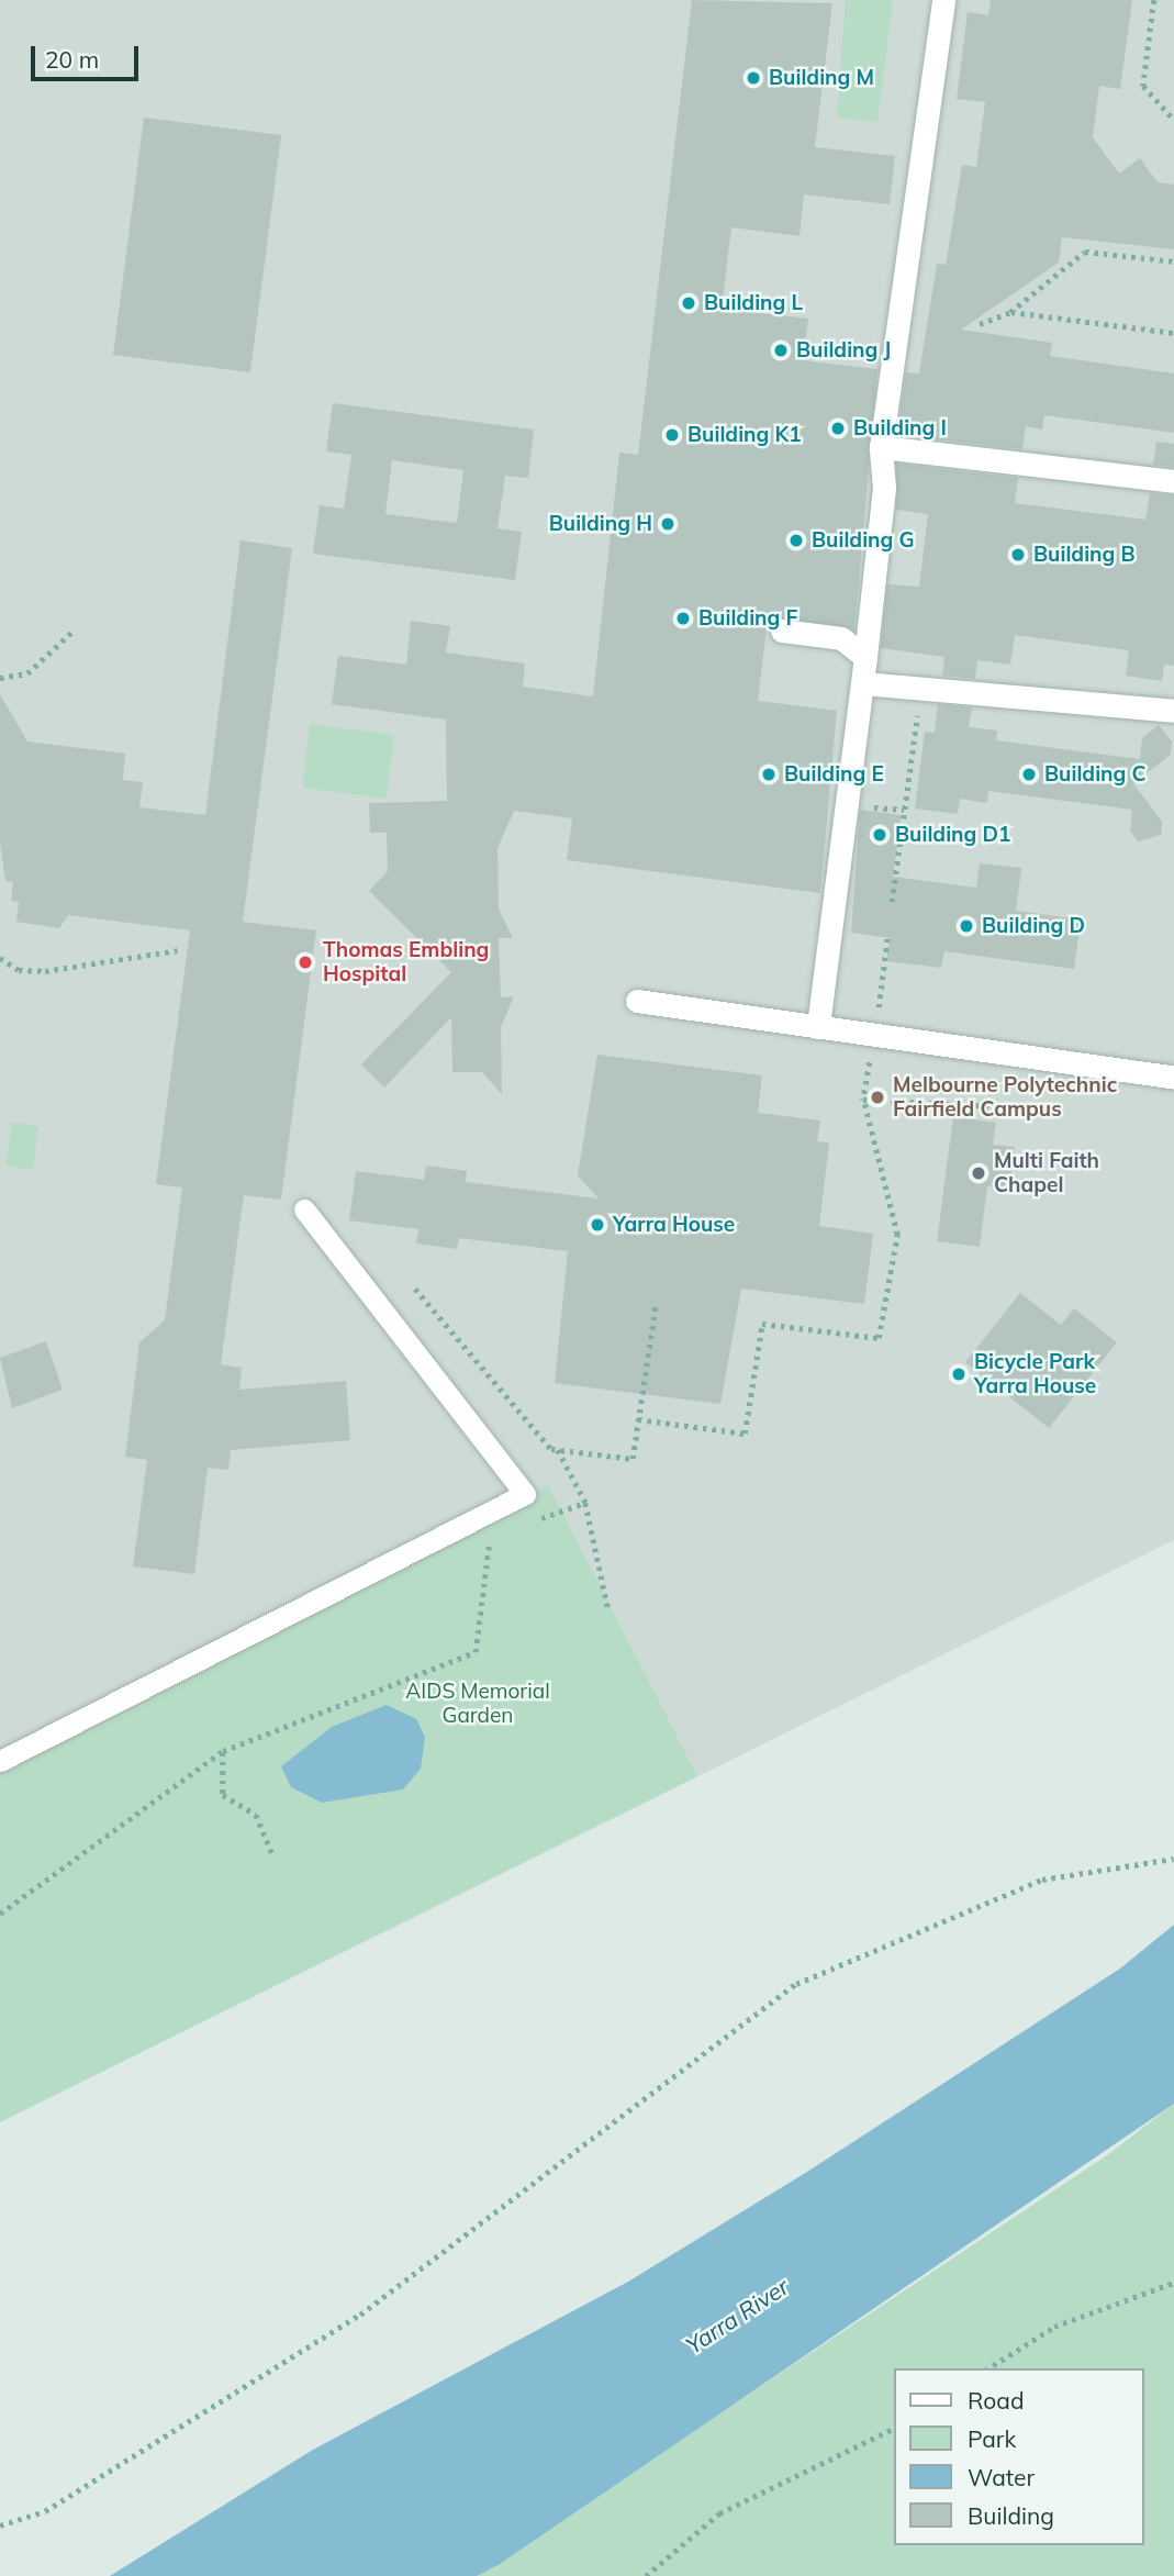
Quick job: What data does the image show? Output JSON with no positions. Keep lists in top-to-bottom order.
{
  "water": ["Yarra River"],
  "parks": ["AIDS Memorial Garden"],
  "places": [
    "Building M",
    "Building L",
    "Building J",
    "Building I",
    "Building K1",
    "Building H",
    "Building G",
    "Building B",
    "Building F",
    "Building E",
    "Building C",
    "Building D1",
    "Building D",
    "Thomas Embling Hospital",
    "Melbourne Polytechnic Fairfield Campus",
    "Multi Faith Chapel",
    "Yarra House",
    "Bicycle Park Yarra House"
  ],
  "legend": [
    "Road",
    "Park",
    "Water",
    "Building"
  ],
  "scale_bar": "20 m"
}
